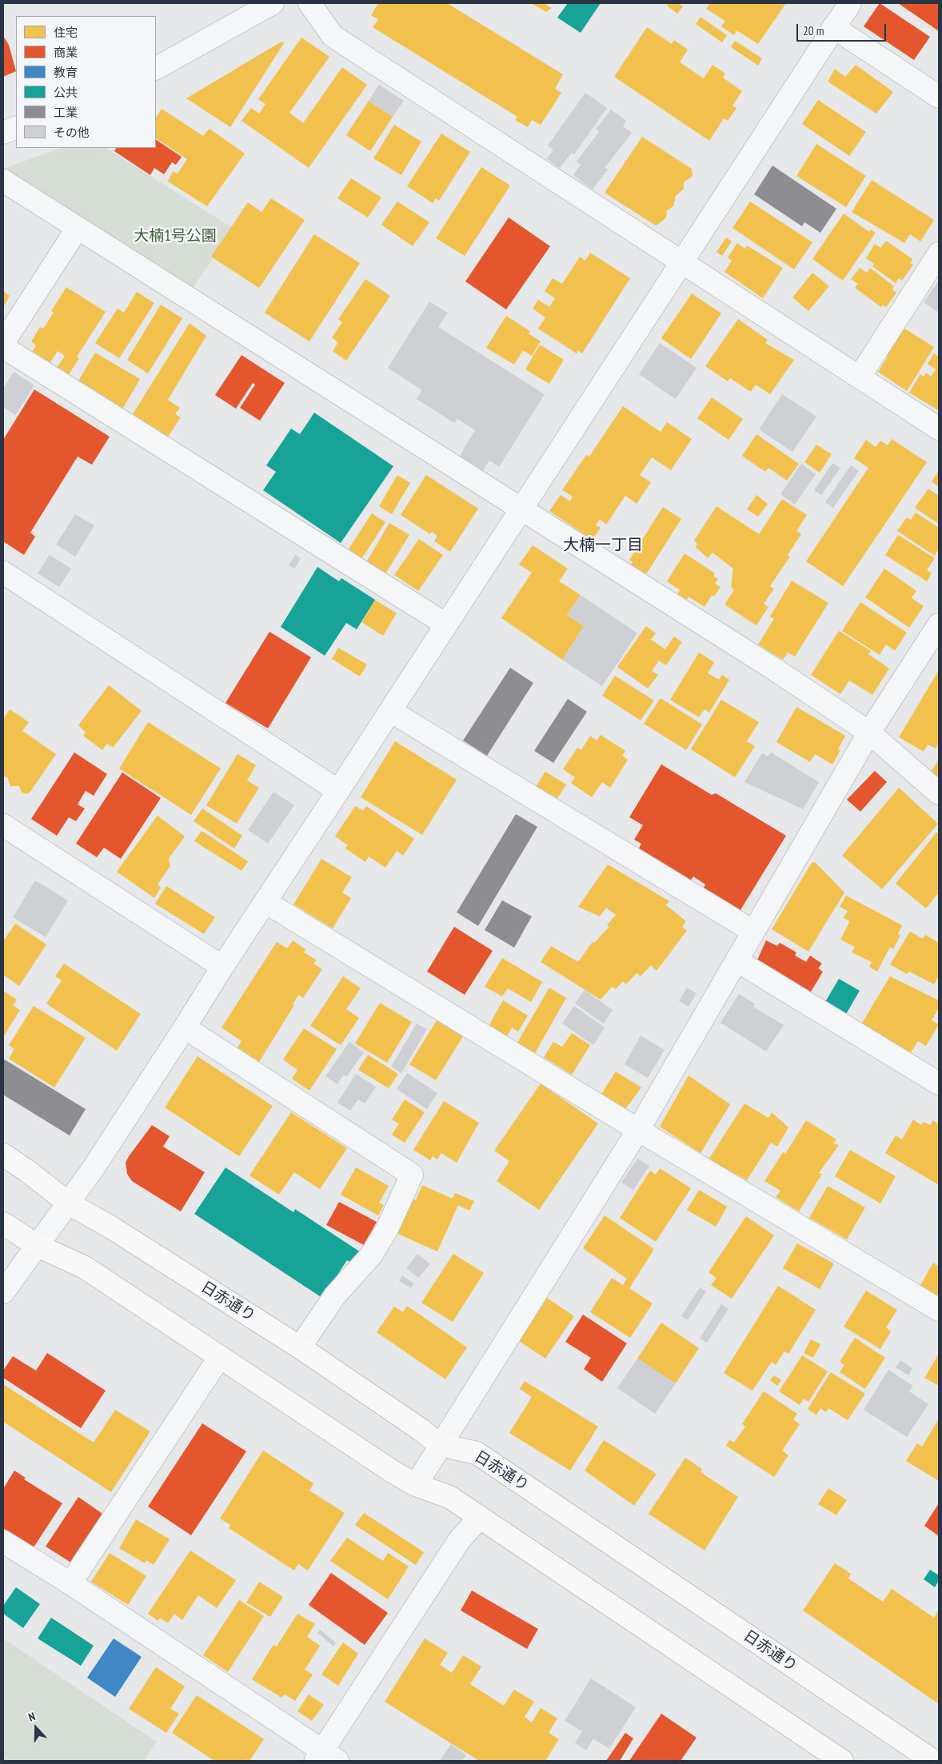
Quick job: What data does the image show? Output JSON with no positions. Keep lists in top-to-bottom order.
{
  "streets": {
    "main road": ["日赤通り"]
  },
  "districts": ["大楠一丁目"],
  "parks": ["大楠1号公園"],
  "legend": [
    "住宅",
    "商業",
    "教育",
    "公共",
    "工業",
    "その他"
  ],
  "scale_bar": "20 m",
  "north": "top"
}
